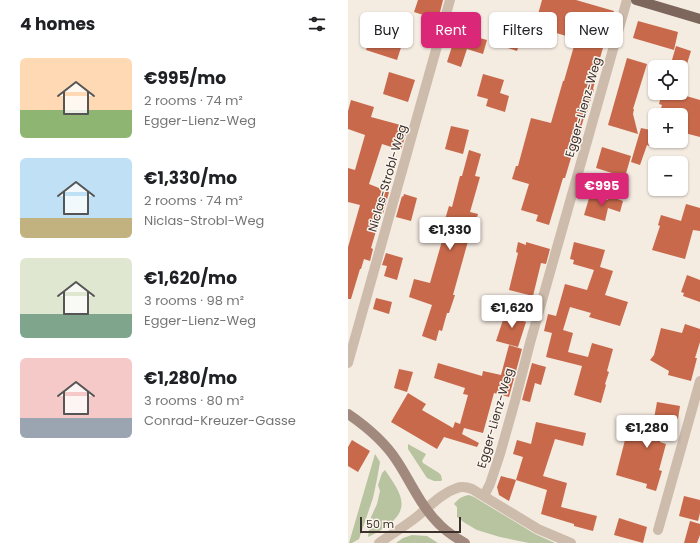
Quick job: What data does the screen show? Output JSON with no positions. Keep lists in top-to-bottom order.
{
  "streets": {
    "street": ["Egger-Lienz-Weg", "Niclas-Strobl-Weg"]
  },
  "scale_bar": "50 m",
  "page": {
    "heading": "4 homes",
    "chip": [
      "Buy",
      "Rent",
      "Filters",
      "New"
    ],
    "list": [
      {
        "name": "€995/mo",
        "note": "2 rooms · 74 m² · Egger-Lienz-Weg"
      },
      {
        "name": "€1,330/mo",
        "note": "2 rooms · 74 m² · Niclas-Strobl-Weg"
      },
      {
        "name": "€1,620/mo",
        "note": "3 rooms · 98 m² · Egger-Lienz-Weg"
      },
      {
        "name": "€1,280/mo",
        "note": "3 rooms · 80 m² · Conrad-Kreuzer-Gasse"
      }
    ],
    "map_buttons": ["+", "−"],
    "price": [
      "€995",
      "€1,330",
      "€1,620",
      "€1,280"
    ],
    "scale": "50 m"
  }
}
